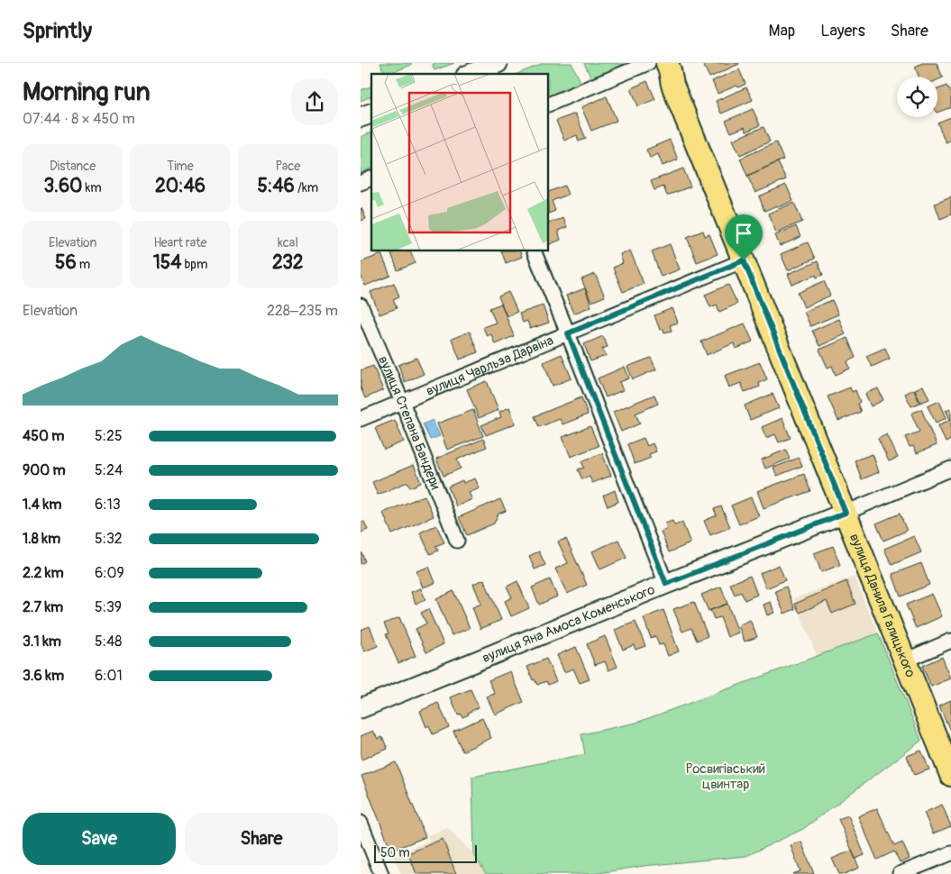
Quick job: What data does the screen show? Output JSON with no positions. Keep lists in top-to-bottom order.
{
  "streets": {
    "main road": ["вулиця Данила Галицького"],
    "street": ["вулиця Чарльза Дарвіна", "вулиця Степана Бандери", "вулиця Яна Амоса Коменського"]
  },
  "crossings": [
    ["вулиця Чарльза Дарвіна", "вулиця Степана Бандери"],
    ["вулиця Чарльза Дарвіна", "вулиця Данила Галицького"],
    ["вулиця Данила Галицького", "вулиця Яна Амоса Коменського"]
  ],
  "parks": ["Росвигівський цвинтар"],
  "scale_bar": "50 m",
  "page": {
    "header": "Sprintly",
    "nav": ["Map", "Layers", "Share"],
    "heading": ["Morning run", "07:44 · 8 × 450 m"],
    "stats": [
      ["Distance", "3.60 km"],
      ["Time", "20:46"],
      ["Pace", "5:46 /km"],
      ["Elevation", "56 m"],
      ["Heart rate", "154 bpm"],
      ["kcal", "232"]
    ],
    "chart": ["Elevation", "228–235 m"],
    "list": [
      {
        "name": "450 m",
        "note": "5:25"
      },
      {
        "name": "900 m",
        "note": "5:24"
      },
      {
        "name": "1.4 km",
        "note": "6:13"
      },
      {
        "name": "1.8 km",
        "note": "5:32"
      },
      {
        "name": "2.2 km",
        "note": "6:09"
      },
      {
        "name": "2.7 km",
        "note": "5:39"
      },
      {
        "name": "3.1 km",
        "note": "5:48"
      },
      {
        "name": "3.6 km",
        "note": "6:01"
      }
    ],
    "buttons": ["Save", "Share"],
    "scale": "50 m"
  }
}
